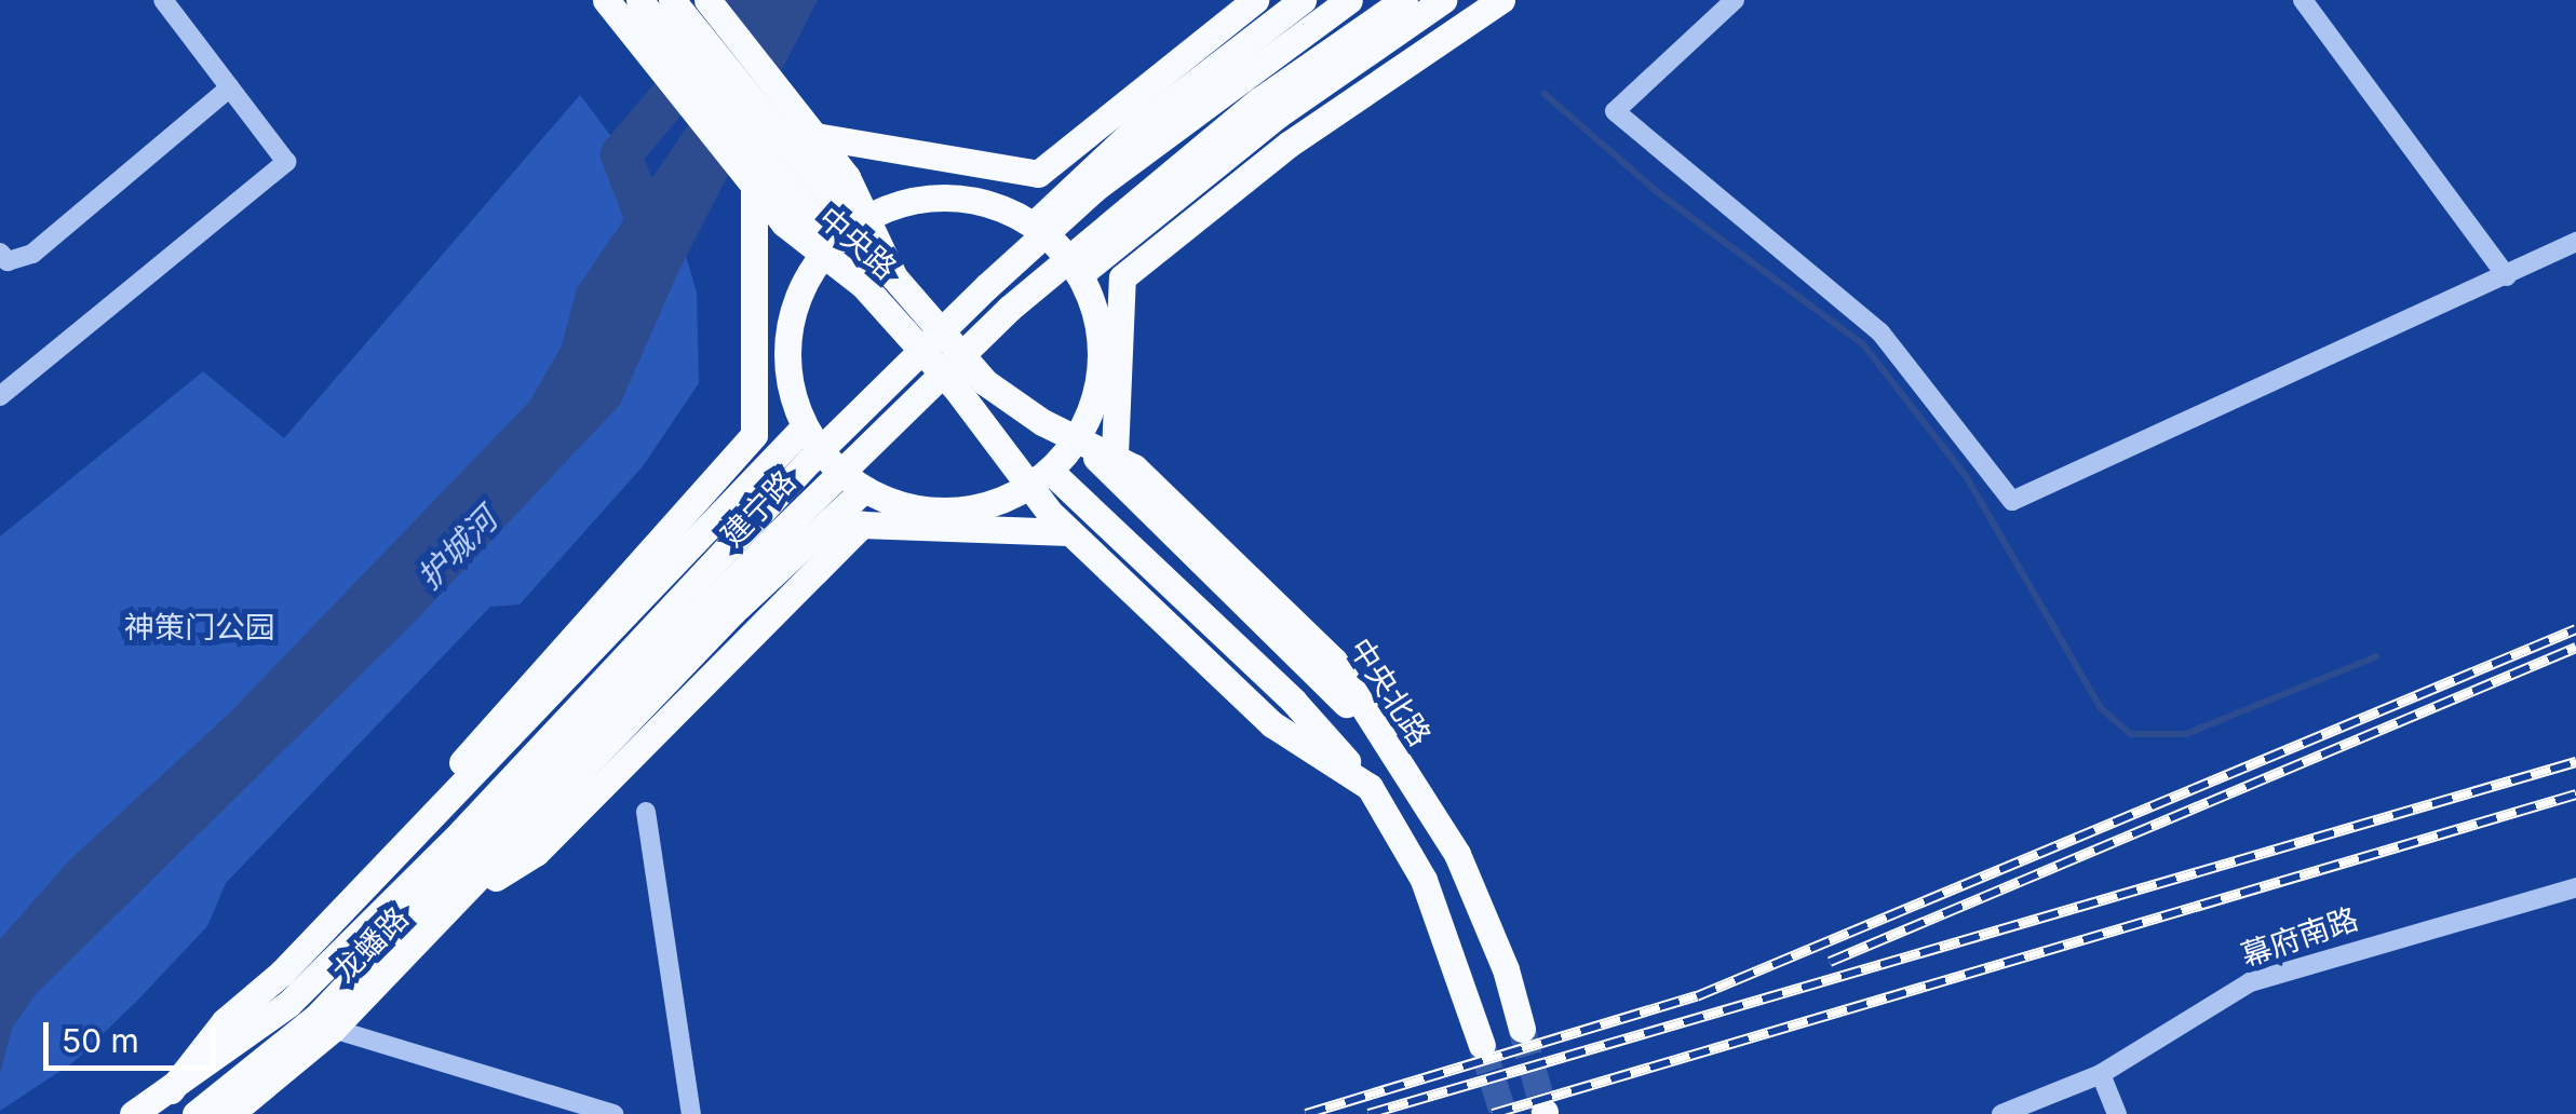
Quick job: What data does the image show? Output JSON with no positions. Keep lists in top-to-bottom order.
{
  "streets": {
    "main road": [
      "中央路",
      "建宁路",
      "中央北路",
      "龙蟠路"
    ],
    "street": ["幕府南路"]
  },
  "crossings": [
    ["中央路", "中央北路"]
  ],
  "water": ["护城河"],
  "parks": ["神策门公园"],
  "scale_bar": "50 m"
}
